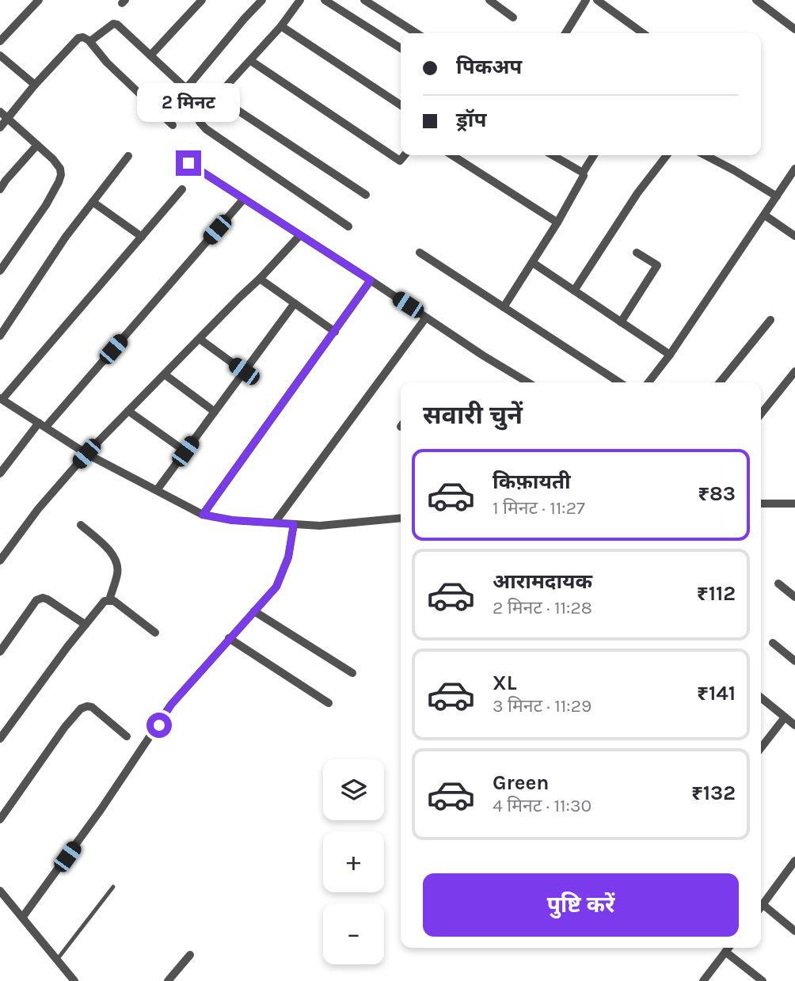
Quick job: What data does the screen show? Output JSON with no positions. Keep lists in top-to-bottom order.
{
  "page": {
    "banner": ["पिकअप", "ड्रॉप"],
    "bubble": "2 मिनट",
    "heading": "सवारी चुनें",
    "list": [
      {
        "name": "किफ़ायती",
        "note": "1 मिनट · 11:27",
        "value": "₹83"
      },
      {
        "name": "आरामदायक",
        "note": "2 मिनट · 11:28",
        "value": "₹112"
      },
      {
        "name": "XL",
        "note": "3 मिनट · 11:29",
        "value": "₹141"
      },
      {
        "name": "Green",
        "note": "4 मिनट · 11:30",
        "value": "₹132"
      }
    ],
    "map_buttons": ["+", "−"],
    "buttons": "पुष्टि करें"
  }
}
